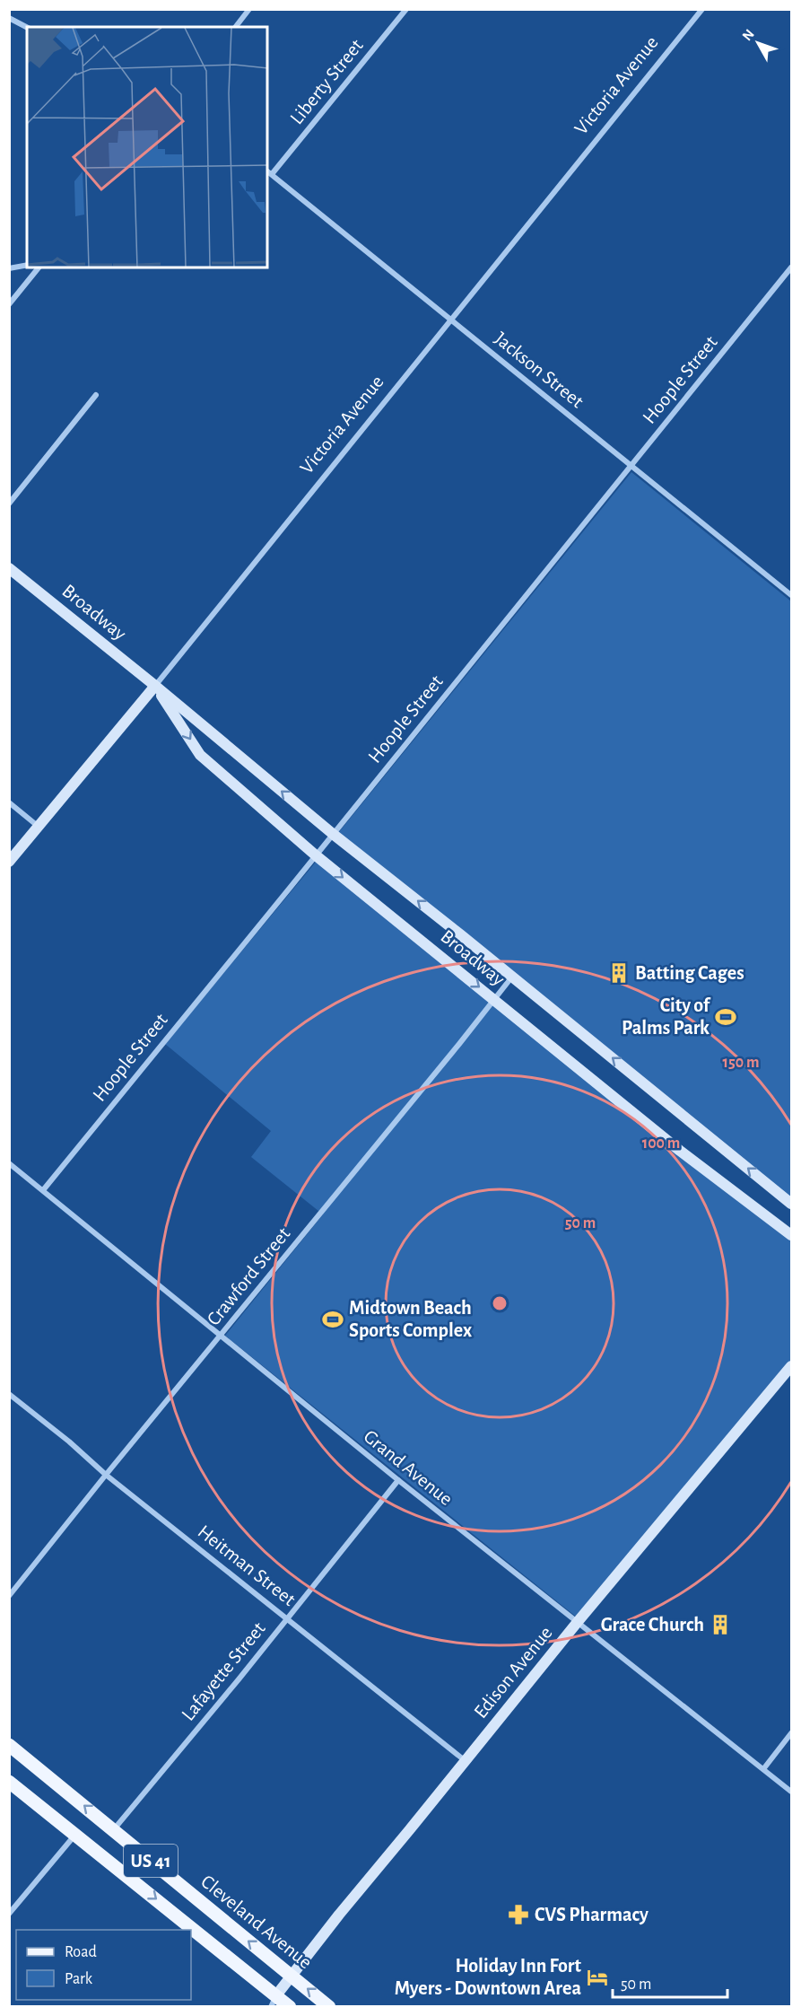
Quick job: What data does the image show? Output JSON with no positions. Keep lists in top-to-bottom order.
{
  "streets": {
    "main road": ["US 41", "Cleveland Avenue"],
    "street": [
      "Liberty Street",
      "Victoria Avenue",
      "Jackson Street",
      "Hoople Street",
      "Broadway",
      "Crawford Street",
      "Grand Avenue",
      "Heitman Street",
      "Lafayette Street",
      "Edison Avenue"
    ]
  },
  "crossings": [
    ["Liberty Street", "Jackson Street"],
    ["Victoria Avenue", "Jackson Street"],
    ["Victoria Avenue", "Broadway"],
    ["Jackson Street", "Hoople Street"],
    ["Hoople Street", "Broadway"],
    ["Hoople Street", "Grand Avenue"],
    ["Broadway", "Crawford Street"],
    ["Crawford Street", "Grand Avenue"],
    ["Crawford Street", "Heitman Street"],
    ["Grand Avenue", "Lafayette Street"],
    ["Grand Avenue", "Edison Avenue"],
    ["Heitman Street", "Lafayette Street"],
    ["Heitman Street", "Edison Avenue"],
    ["Lafayette Street", "Cleveland Avenue"],
    ["Edison Avenue", "US 41"],
    ["Edison Avenue", "Cleveland Avenue"]
  ],
  "places": {
    "building": ["Batting Cages", "Grace Church"],
    "sports": ["City of Palms Park", "Midtown Beach Sports Complex"],
    "pharmacy": ["CVS Pharmacy"],
    "hotel": ["Holiday Inn Fort Myers - Downtown Area"]
  },
  "legend": ["Road", "Park"],
  "scale_bar": "50 m",
  "north": "top left",
  "rings": ["150 m", "100 m", "50 m"]
}
